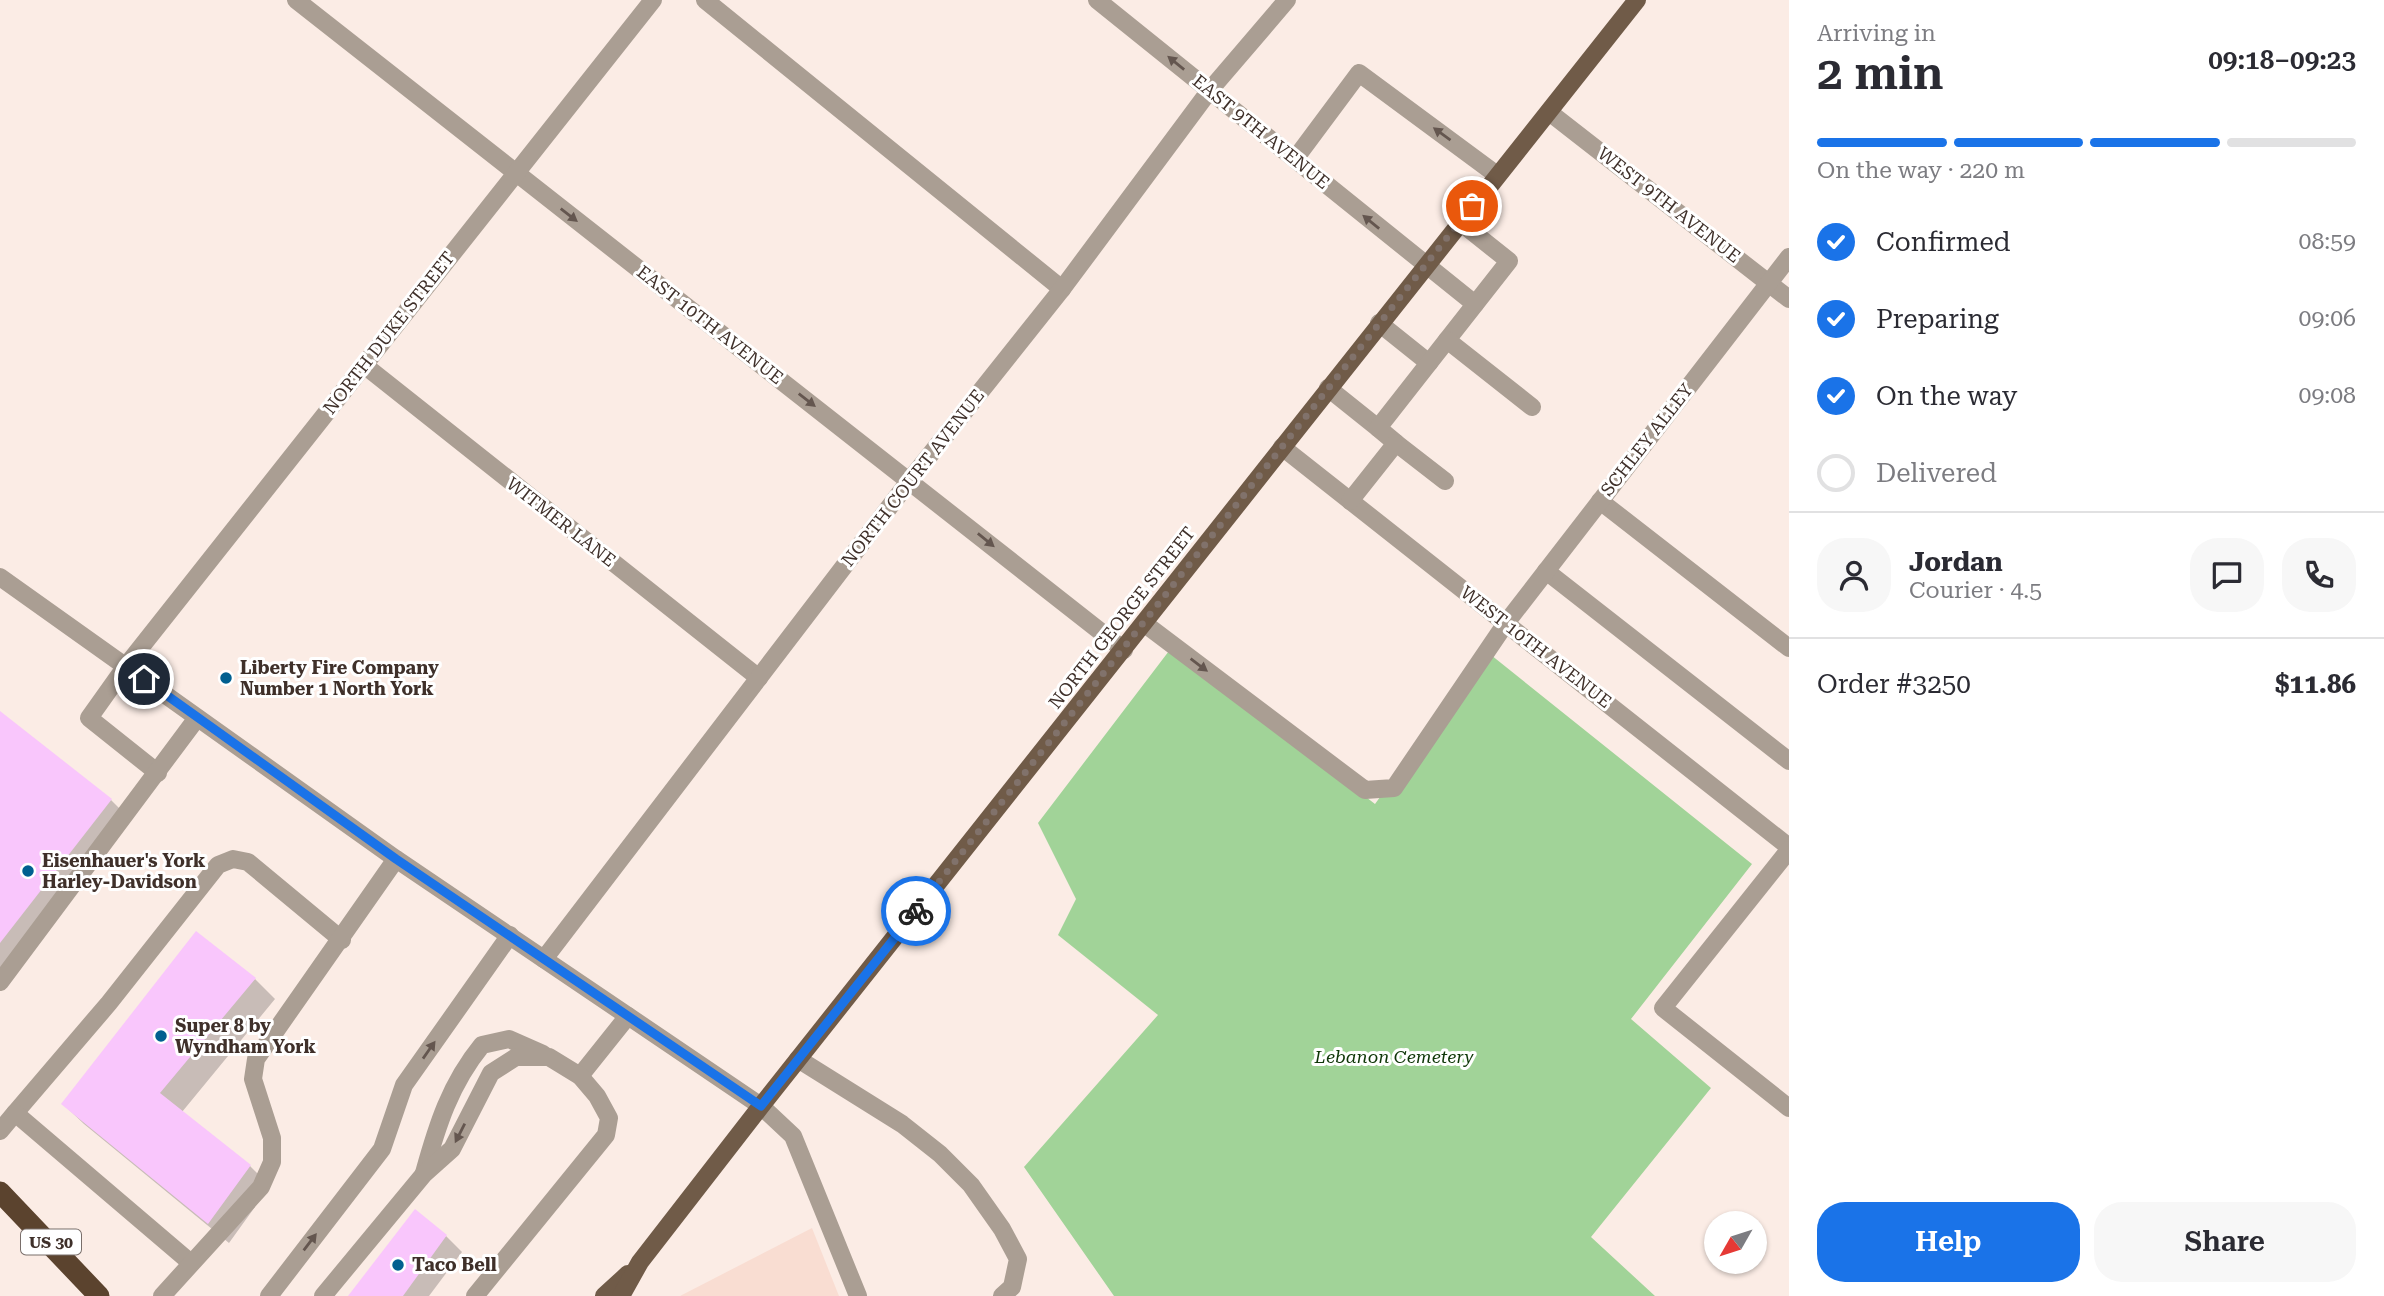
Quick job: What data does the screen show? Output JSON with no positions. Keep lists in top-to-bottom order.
{
  "streets": {
    "highway": ["US 30"],
    "main road": ["NORTH GEORGE STREET"],
    "street": [
      "EAST 9TH AVENUE",
      "WEST 9TH AVENUE",
      "EAST 10TH AVENUE",
      "NORTH DUKE STREET",
      "SCHLEY ALLEY",
      "NORTH COURT AVENUE",
      "WITMER LANE",
      "WEST 10TH AVENUE"
    ]
  },
  "crossings": [
    ["EAST 9TH AVENUE", "NORTH COURT AVENUE"],
    ["EAST 9TH AVENUE", "NORTH GEORGE STREET"],
    ["WEST 9TH AVENUE", "SCHLEY ALLEY"],
    ["WEST 9TH AVENUE", "NORTH GEORGE STREET"],
    ["EAST 10TH AVENUE", "NORTH DUKE STREET"],
    ["EAST 10TH AVENUE", "NORTH COURT AVENUE"],
    ["EAST 10TH AVENUE", "NORTH GEORGE STREET"],
    ["NORTH DUKE STREET", "WITMER LANE"],
    ["SCHLEY ALLEY", "NORTH GEORGE STREET"],
    ["SCHLEY ALLEY", "WEST 10TH AVENUE"],
    ["NORTH COURT AVENUE", "WITMER LANE"],
    ["NORTH GEORGE STREET", "WEST 10TH AVENUE"]
  ],
  "one_way": ["EAST 9TH AVENUE", "EAST 10TH AVENUE"],
  "parks": ["Lebanon Cemetery"],
  "places": [
    "Liberty Fire Company Number 1 North York",
    "Eisenhauer's York Harley-Davidson",
    "Super 8 by Wyndham York",
    "Taco Bell"
  ],
  "north": "bottom left",
  "page": {
    "heading": ["2 min", "Arriving in", "09:18–09:23"],
    "panel": [
      "Jordan",
      "Courier · 4.5",
      "Order #3250",
      "$11.86"
    ],
    "bar": "On the way · 220 m",
    "list": [
      ["Confirmed", "08:59"],
      ["Preparing", "09:06"],
      ["On the way", "09:08"],
      "Delivered"
    ],
    "buttons": ["Help", "Share"]
  }
}
